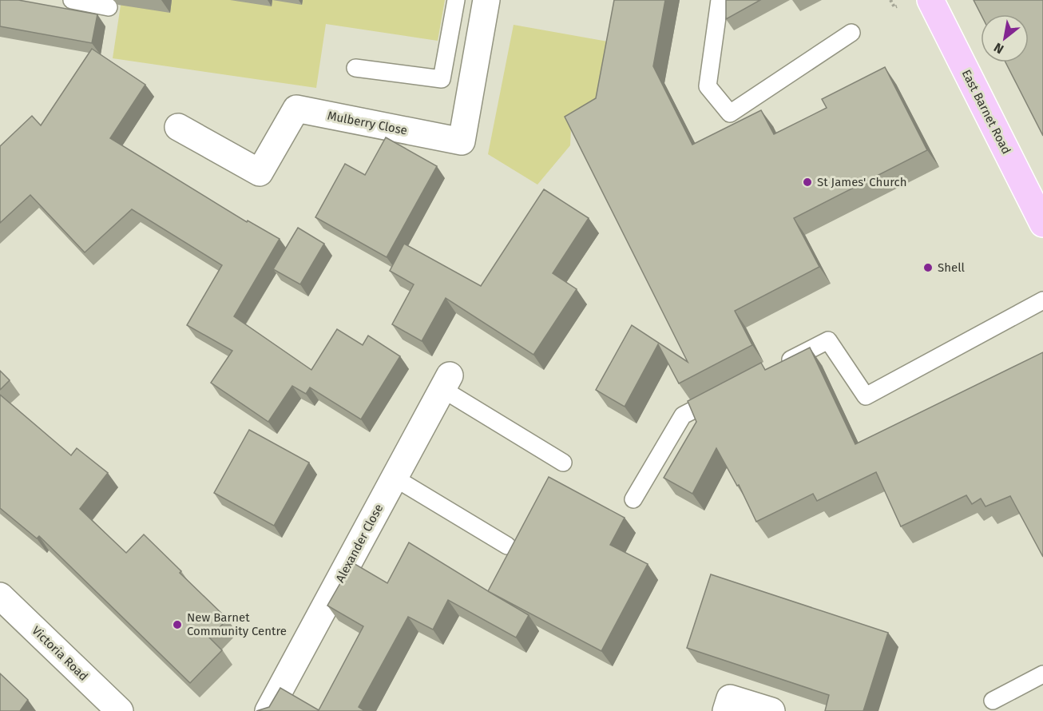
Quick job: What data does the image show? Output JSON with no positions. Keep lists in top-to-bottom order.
{
  "streets": {
    "main road": ["East Barnet Road"],
    "street": ["Mulberry Close", "Alexander Close", "Victoria Road"]
  },
  "places": ["St James' Church", "Shell", "New Barnet Community Centre"],
  "north": "bottom left"
}
